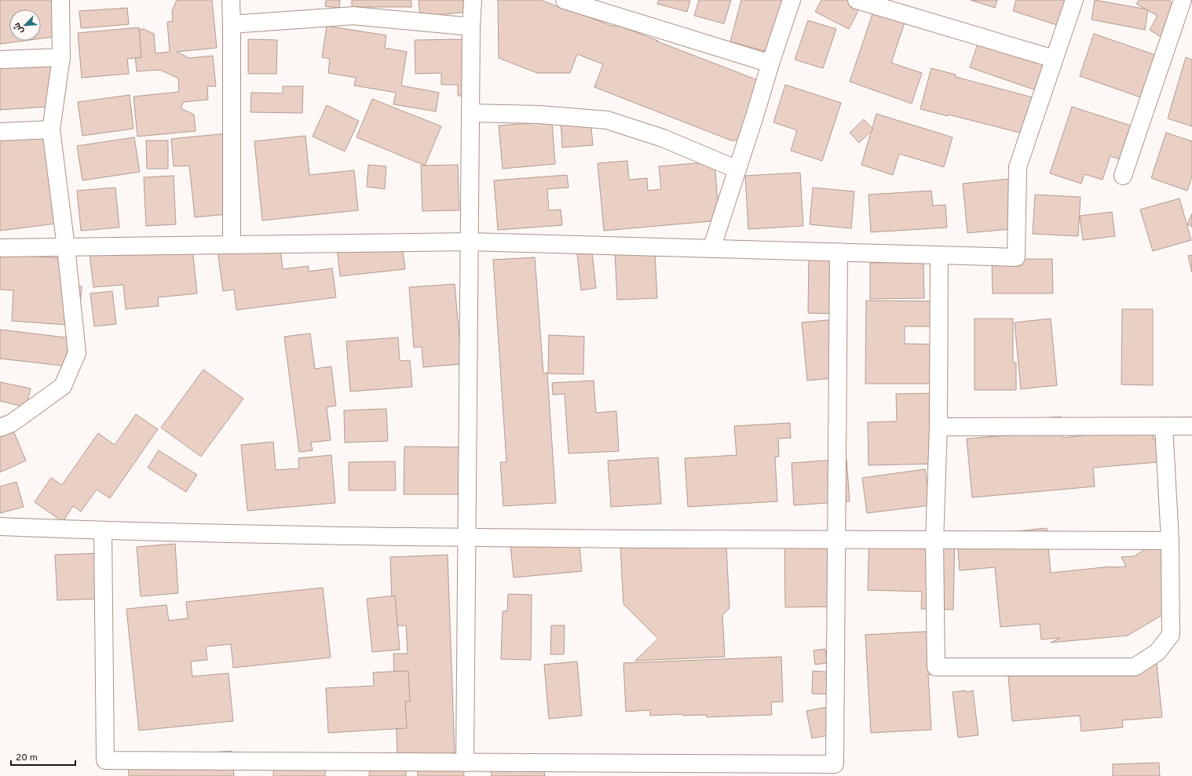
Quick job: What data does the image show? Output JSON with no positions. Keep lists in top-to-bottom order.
{
  "scale_bar": "20 m",
  "north": "bottom left"
}
